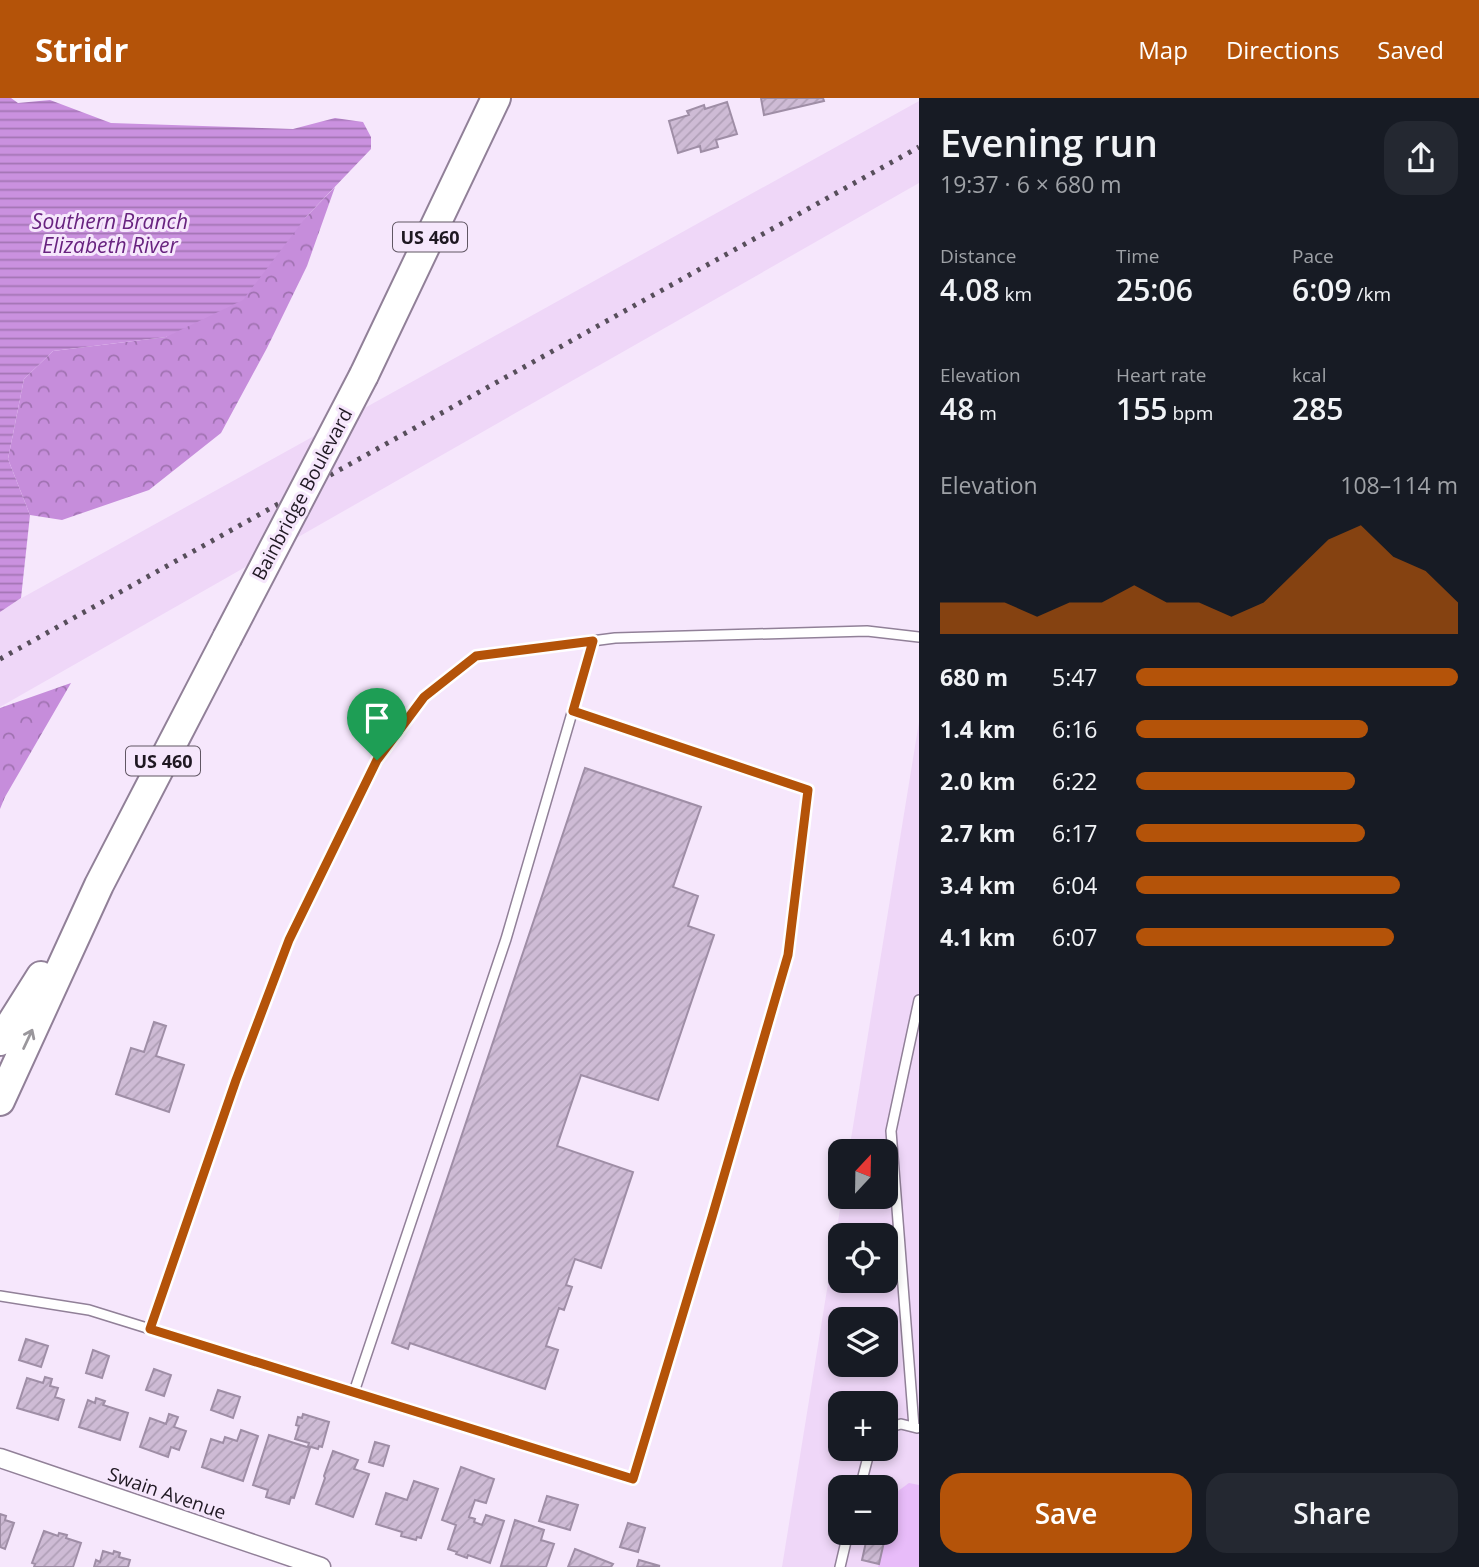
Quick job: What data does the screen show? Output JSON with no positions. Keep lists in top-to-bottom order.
{
  "streets": {
    "main road": ["US 460", "Bainbridge Boulevard"],
    "street": ["Swain Avenue"]
  },
  "water": ["Southern Branch Elizabeth River"],
  "north": "top",
  "page": {
    "header": "Stridr",
    "nav": ["Map", "Directions", "Saved"],
    "heading": ["Evening run", "19:37 · 6 × 680 m"],
    "stats": [
      ["Distance", "4.08 km"],
      ["Time", "25:06"],
      ["Pace", "6:09 /km"],
      ["Elevation", "48 m"],
      ["Heart rate", "155 bpm"],
      ["kcal", "285"]
    ],
    "chart": ["Elevation", "108–114 m"],
    "list": [
      {
        "name": "680 m",
        "note": "5:47"
      },
      {
        "name": "1.4 km",
        "note": "6:16"
      },
      {
        "name": "2.0 km",
        "note": "6:22"
      },
      {
        "name": "2.7 km",
        "note": "6:17"
      },
      {
        "name": "3.4 km",
        "note": "6:04"
      },
      {
        "name": "4.1 km",
        "note": "6:07"
      }
    ],
    "map_buttons": ["+", "−"],
    "buttons": ["Save", "Share"]
  }
}
